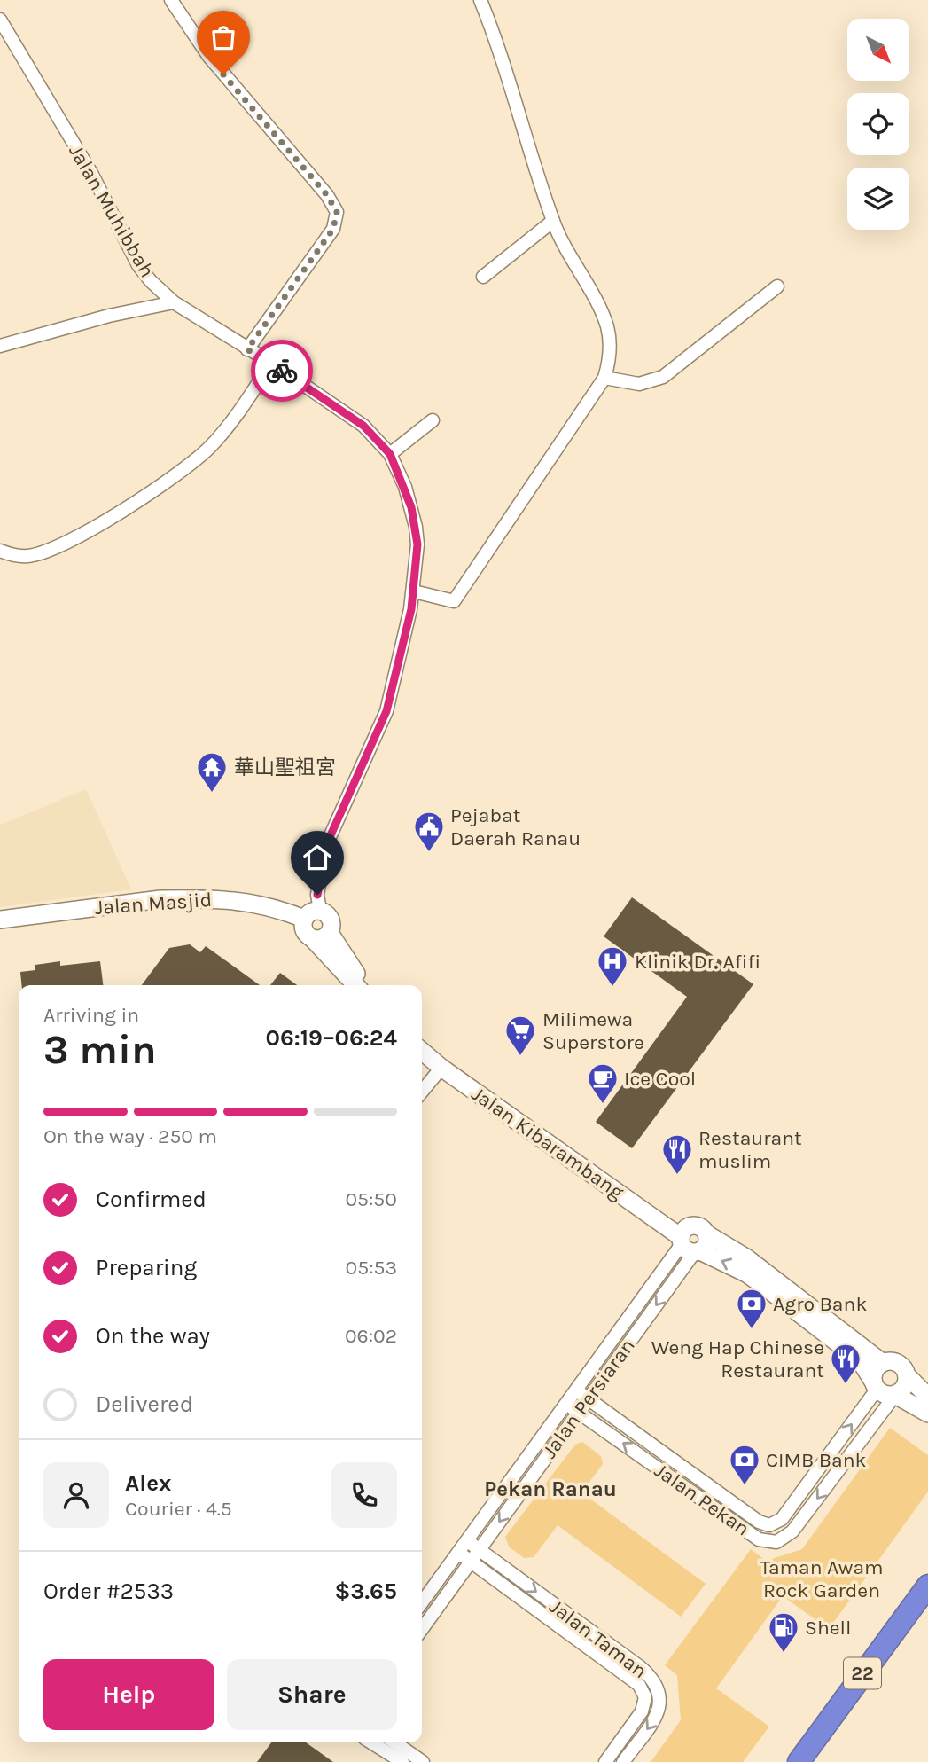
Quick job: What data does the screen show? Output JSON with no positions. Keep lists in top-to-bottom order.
{
  "streets": {
    "highway": ["22"],
    "street": [
      "Jalan Muhibbah",
      "Jalan Masjid",
      "Jalan Kibarambang",
      "Jalan Persiaran",
      "Jalan Pekan",
      "Jalan Taman"
    ]
  },
  "crossings": [
    ["Jalan Muhibbah", "Jalan Masjid"],
    ["Jalan Kibarambang", "Jalan Persiaran"],
    ["Jalan Kibarambang", "Jalan Pekan"],
    ["Jalan Persiaran", "Jalan Pekan"],
    ["Jalan Persiaran", "Jalan Taman"]
  ],
  "one_way": ["Jalan Taman"],
  "districts": ["Pekan Ranau"],
  "parks": ["Taman Awam Rock Garden"],
  "places": {
    "temple": ["華山聖祖宮"],
    "public building": ["Pejabat Daerah Ranau"],
    "hospital": ["Klinik Dr. Afifi"],
    "supermarket": ["Milimewa Superstore"],
    "cafe": ["Ice Cool"],
    "restaurant": ["Restaurant muslim", "Weng Hap Chinese Restaurant"],
    "bank": ["Agro Bank", "CIMB Bank"],
    "fuel station": ["Shell"]
  },
  "north": "bottom right",
  "page": {
    "heading": ["3 min", "Arriving in", "06:19–06:24"],
    "panel": [
      "Alex",
      "Courier · 4.5",
      "Order #2533",
      "$3.65"
    ],
    "bar": "On the way · 250 m",
    "list": [
      ["Confirmed", "05:50"],
      ["Preparing", "05:53"],
      ["On the way", "06:02"],
      "Delivered"
    ],
    "buttons": ["Help", "Share"]
  }
}
